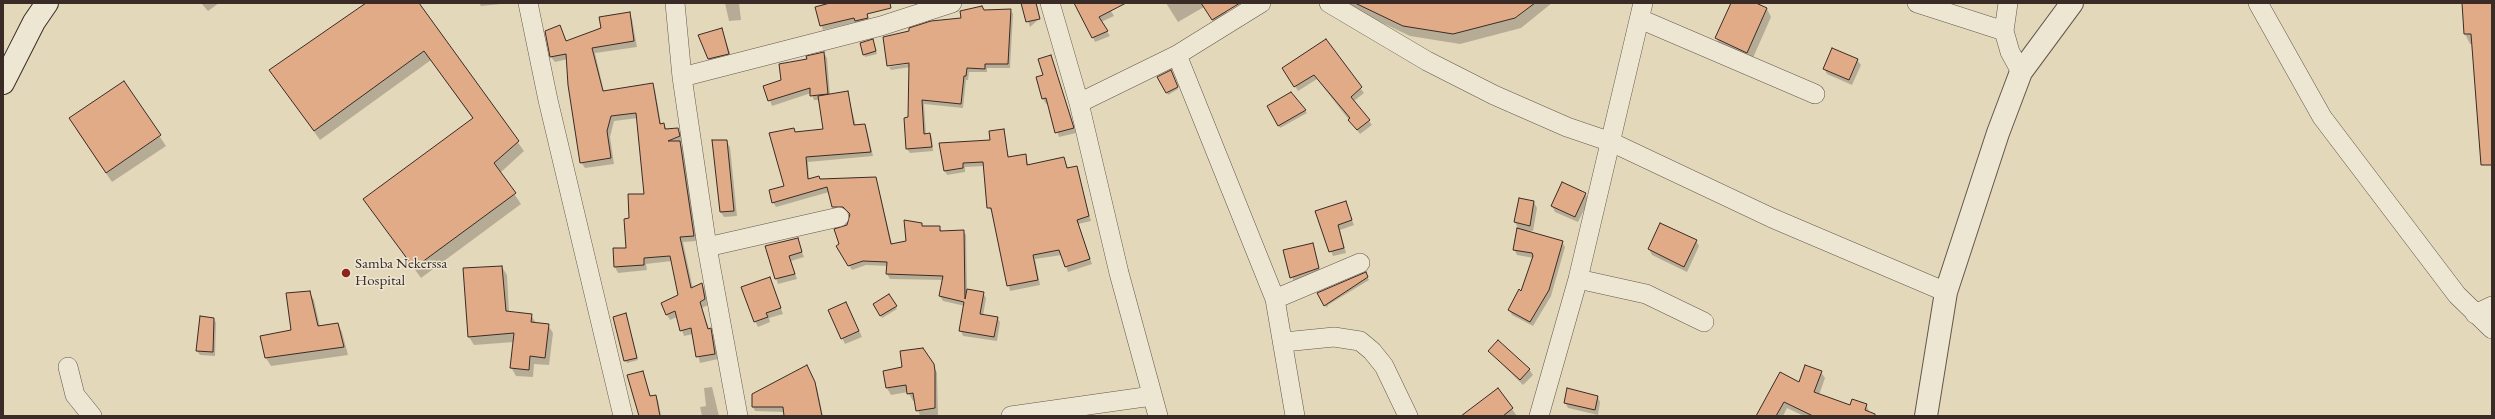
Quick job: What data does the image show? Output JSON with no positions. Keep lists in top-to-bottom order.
{
  "places": ["Samba Nekerssa Hospital"]
}
